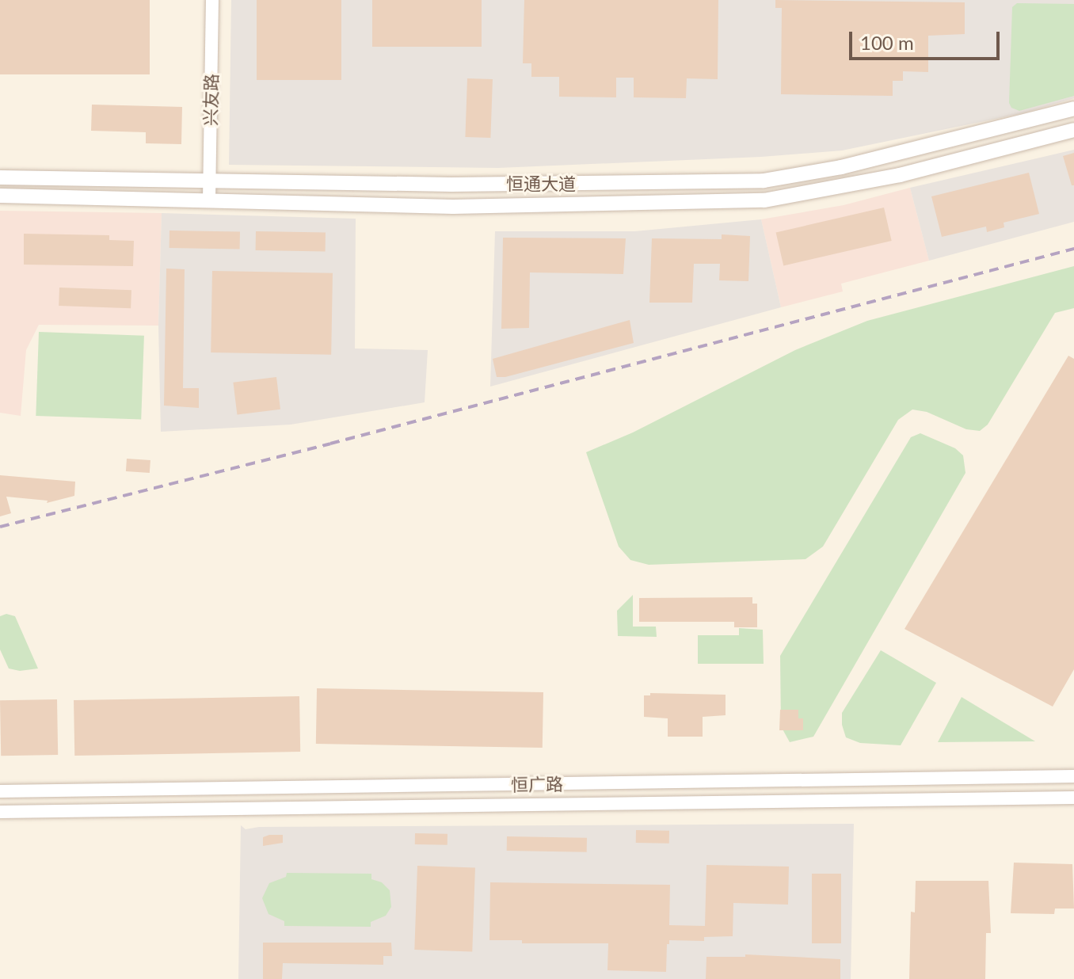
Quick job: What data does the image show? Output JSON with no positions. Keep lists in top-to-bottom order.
{
  "streets": {
    "main road": ["恒通大道"],
    "street": ["兴友路", "恒广路"]
  },
  "crossings": [
    ["兴友路", "恒通大道"]
  ],
  "scale_bar": "100 m"
}
